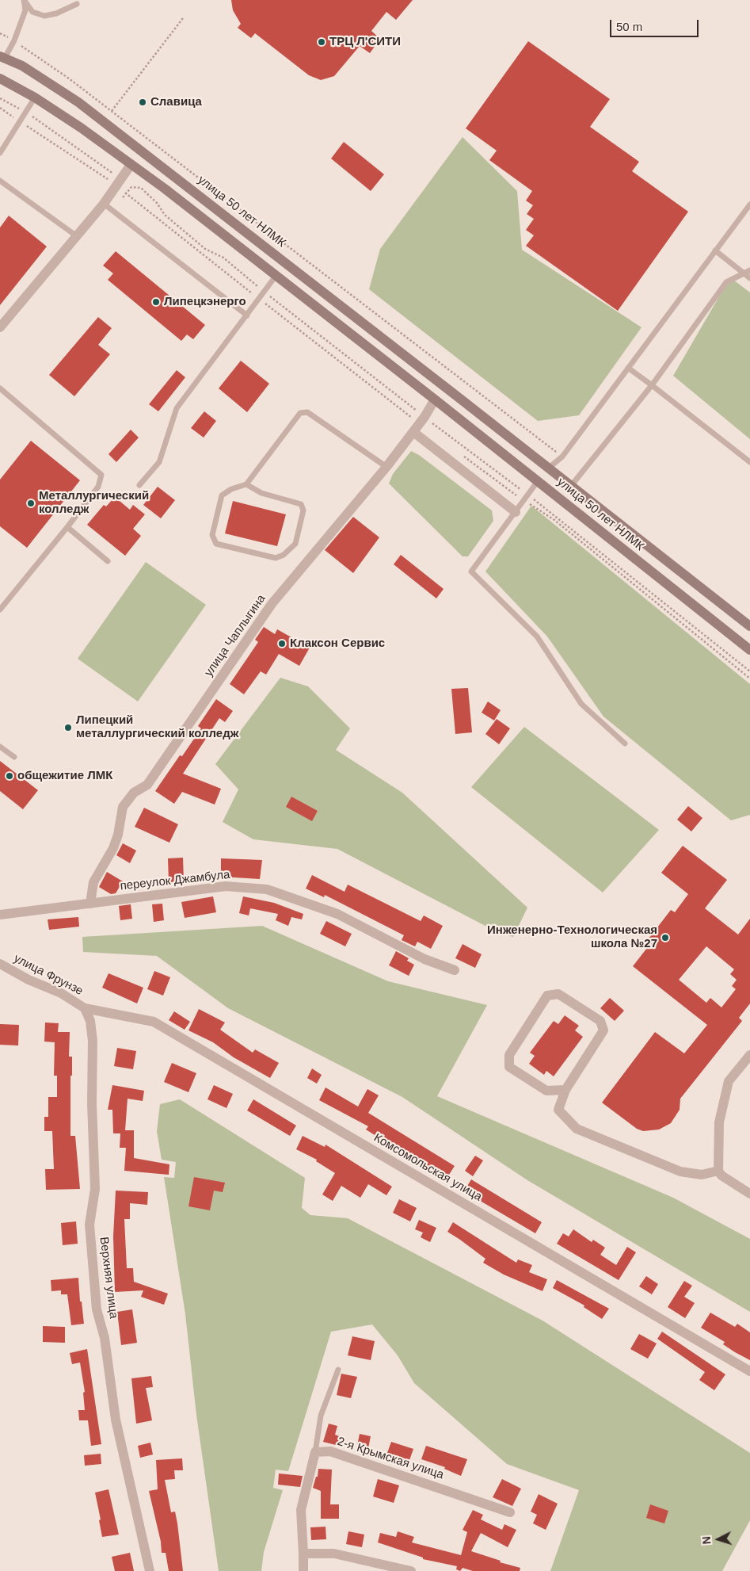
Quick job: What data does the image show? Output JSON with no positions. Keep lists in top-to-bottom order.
{
  "streets": {
    "main road": ["улица 50 лет НЛМК"],
    "street": [
      "улица Чаплыгина",
      "переулок Джамбула",
      "улица Фрунзе",
      "Комсомольская улица",
      "Верхняя улица",
      "2-я Крымская улица"
    ]
  },
  "crossings": [
    ["улица 50 лет НЛМК", "улица Чаплыгина"],
    ["улица Чаплыгина", "переулок Джамбула"],
    ["улица Фрунзе", "Комсомольская улица"],
    ["улица Фрунзе", "Верхняя улица"],
    ["Комсомольская улица", "Верхняя улица"]
  ],
  "places": [
    "ТРЦ Л'СИТИ",
    "Славица",
    "Липецкэнерго",
    "Металлургический колледж",
    "Клаксон Сервис",
    "Липецкий металлургический колледж",
    "общежитие ЛМК",
    "Инженерно-Технологическая школа №27"
  ],
  "scale_bar": "50 m",
  "north": "left"
}
